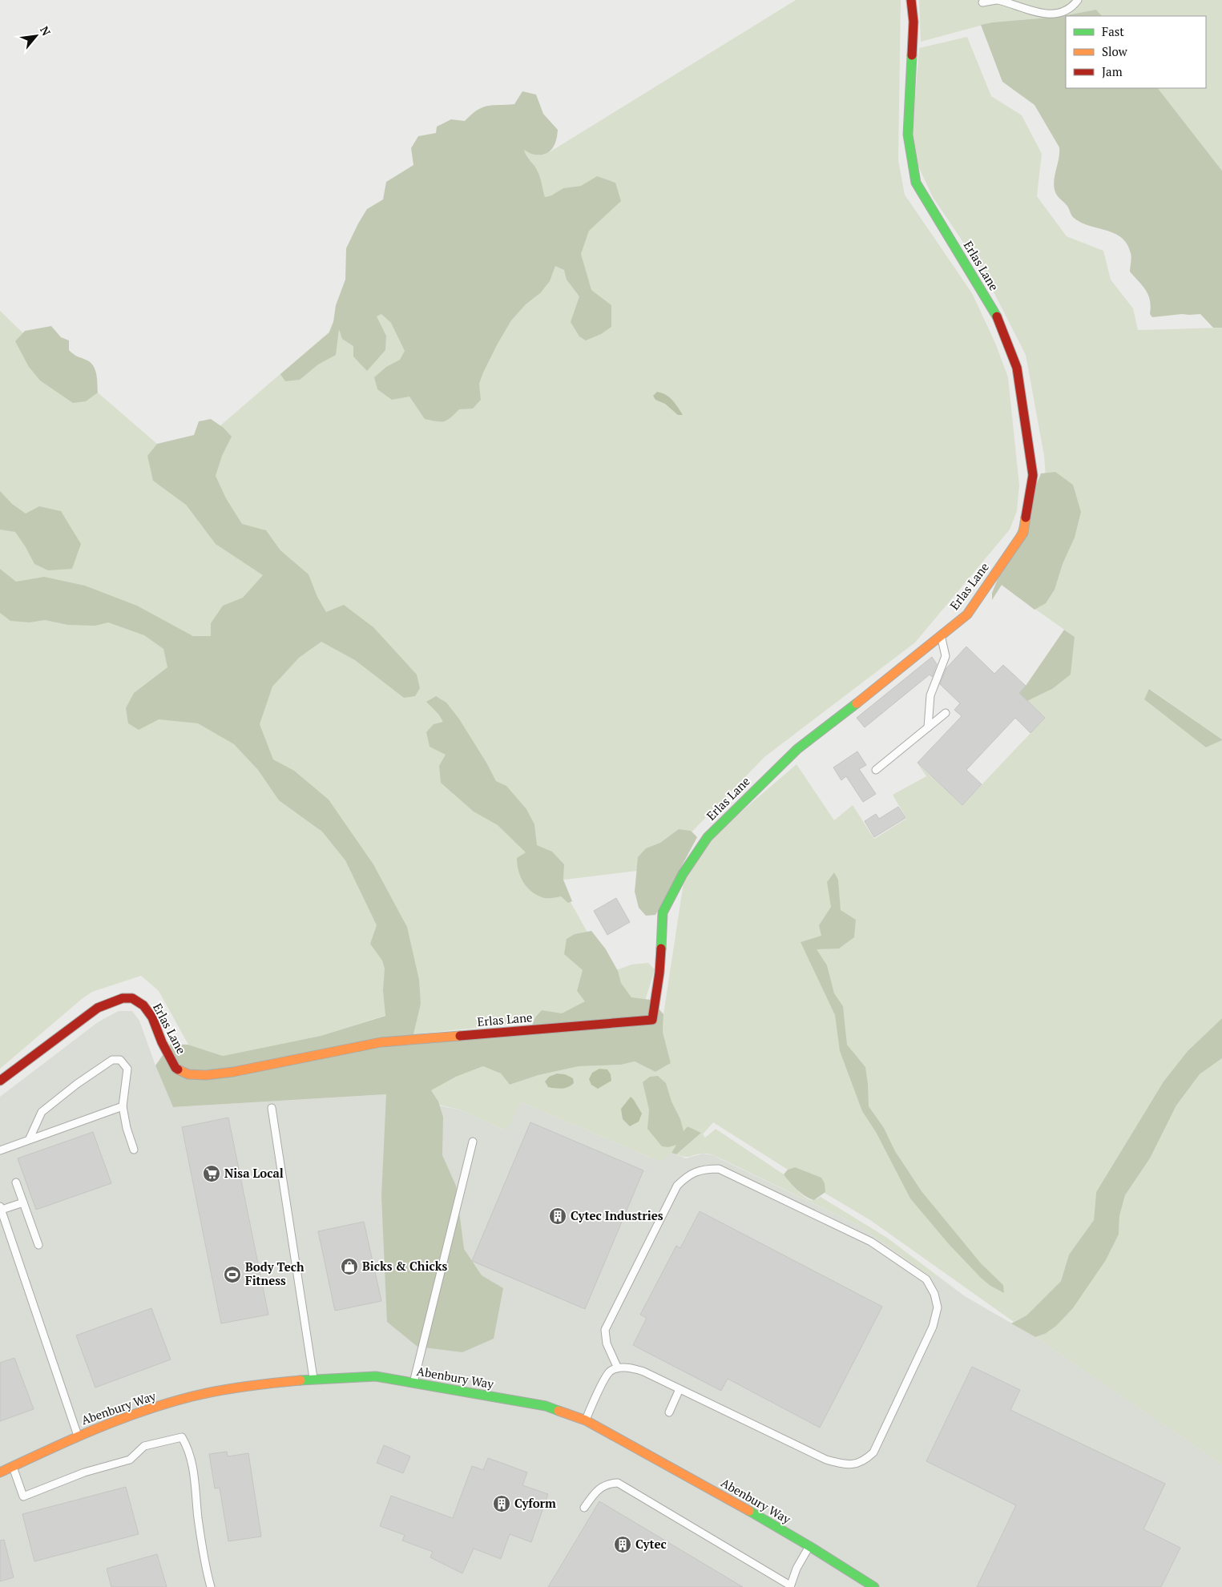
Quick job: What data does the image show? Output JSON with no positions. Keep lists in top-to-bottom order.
{
  "streets": {
    "street": ["Erlas Lane", "Abenbury Way"]
  },
  "places": {
    "supermarket": ["Nisa Local"],
    "building": ["Cytec Industries", "Cyform", "Cytec"],
    "shop": ["Bicks & Chicks"],
    "sports": ["Body Tech Fitness"]
  },
  "legend": ["Fast", "Slow", "Jam"],
  "north": "top right"
}
